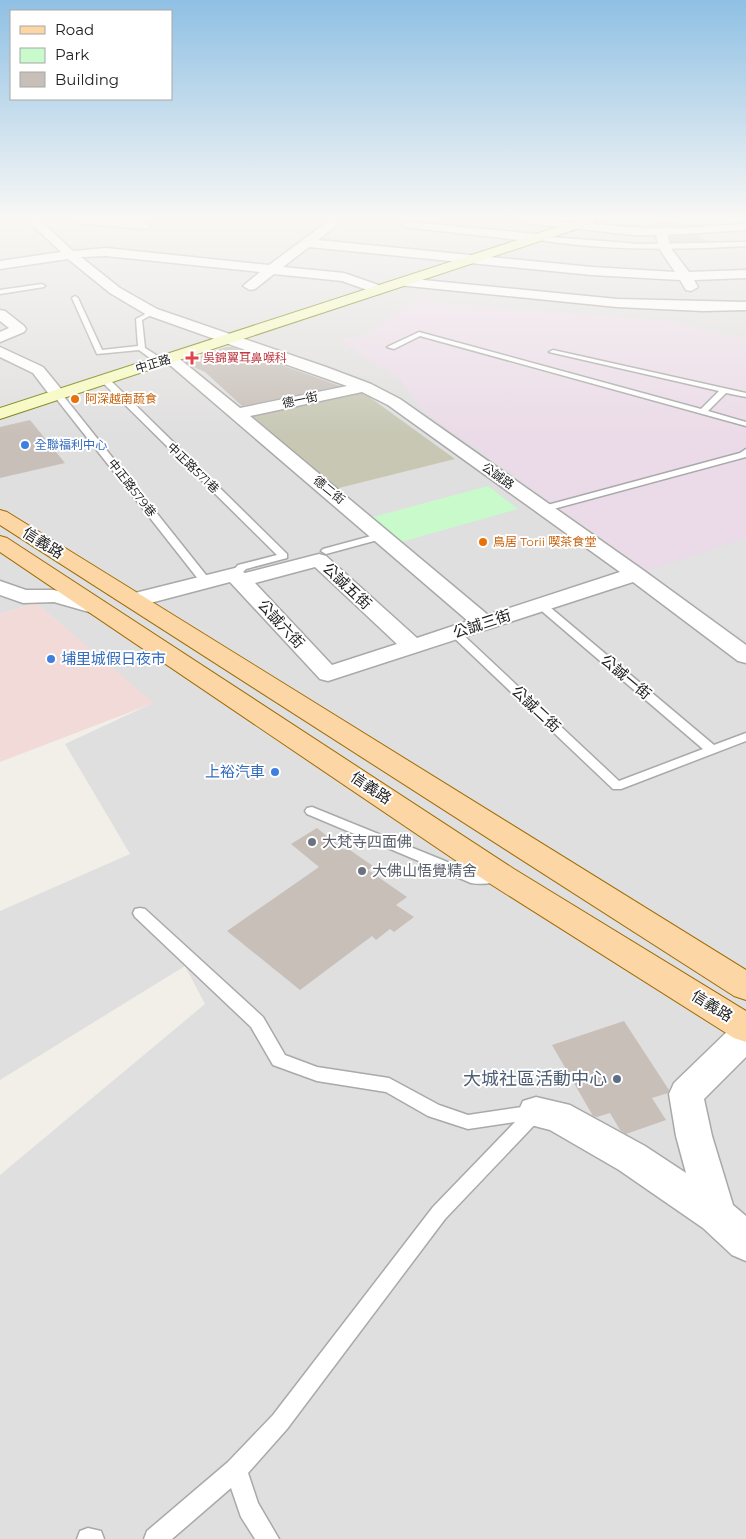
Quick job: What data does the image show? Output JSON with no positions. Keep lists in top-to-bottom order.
{
  "streets": {
    "main road": ["信義路"],
    "street": [
      "中正路",
      "德一街",
      "公誠路",
      "德二街",
      "公誠五街",
      "公誠六街",
      "公誠三街"
    ],
    "lane": [
      "中正路571巷",
      "中正路579巷",
      "公誠一街",
      "公誠二街"
    ]
  },
  "crossings": [
    ["中正路", "中正路571巷"],
    ["中正路", "公誠路"],
    ["中正路", "中正路579巷"],
    ["中正路", "德二街"],
    ["德一街", "公誠路"],
    ["德一街", "德二街"],
    ["中正路571巷", "公誠五街"],
    ["中正路571巷", "公誠六街"],
    ["公誠路", "公誠三街"],
    ["德二街", "公誠三街"],
    ["公誠五街", "公誠六街"],
    ["公誠五街", "公誠三街"],
    ["公誠六街", "公誠三街"],
    ["公誠三街", "公誠一街"],
    ["公誠三街", "公誠二街"],
    ["公誠一街", "公誠二街"]
  ],
  "places": {
    "health": ["吳錦翼耳鼻喉科"],
    "other": [
      "阿深越南蔬食",
      "全聯福利中心",
      "鳥居 Torii 喫茶食堂",
      "埔里城假日夜市",
      "上裕汽車",
      "大梵寺四面佛",
      "大佛山悟覺精舍",
      "大城社區活動中心"
    ]
  },
  "legend": ["Road", "Park", "Building"]
}
